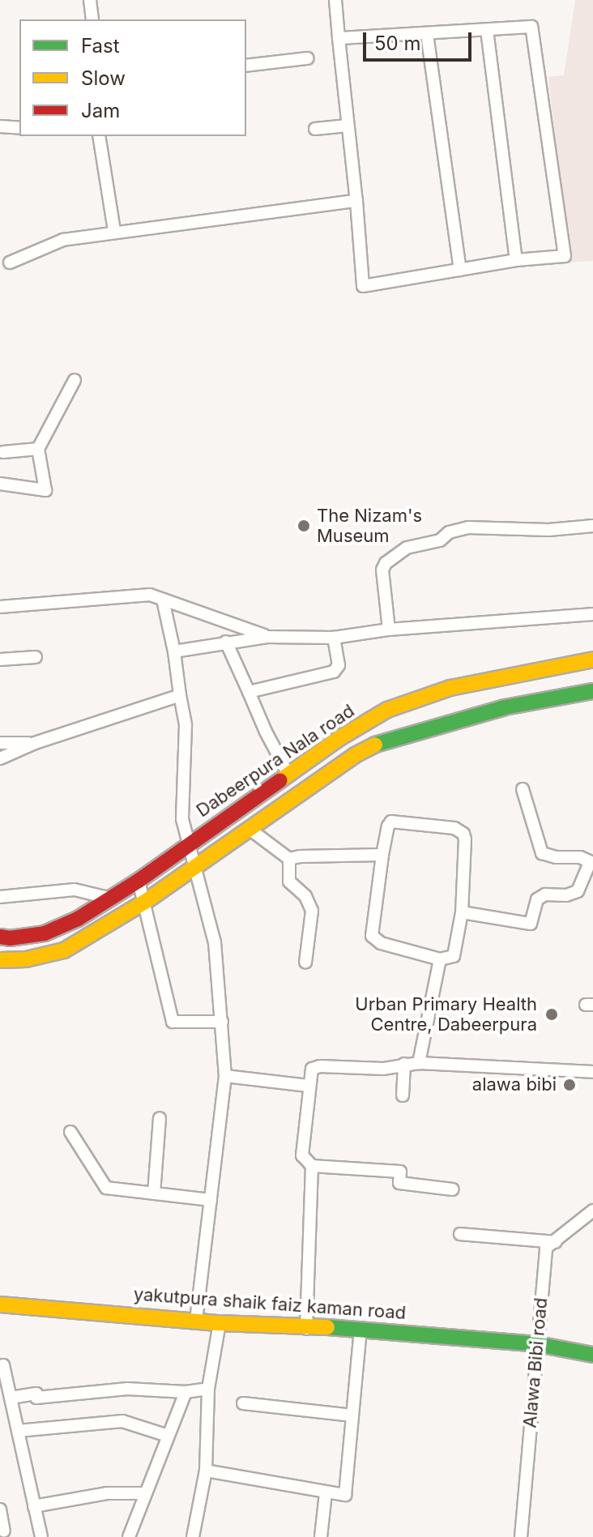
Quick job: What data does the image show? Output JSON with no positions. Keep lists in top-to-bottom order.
{
  "streets": {
    "street": ["Dabeerpura Nala road", "yakutpura shaik faiz kaman road", "Alawa Bibi road"]
  },
  "crossings": [
    ["yakutpura shaik faiz kaman road", "Alawa Bibi road"]
  ],
  "places": ["The Nizam's Museum", "Urban Primary Health Centre, Dabeerpura", "alawa bibi"],
  "legend": ["Fast", "Slow", "Jam"],
  "scale_bar": "50 m"
}
